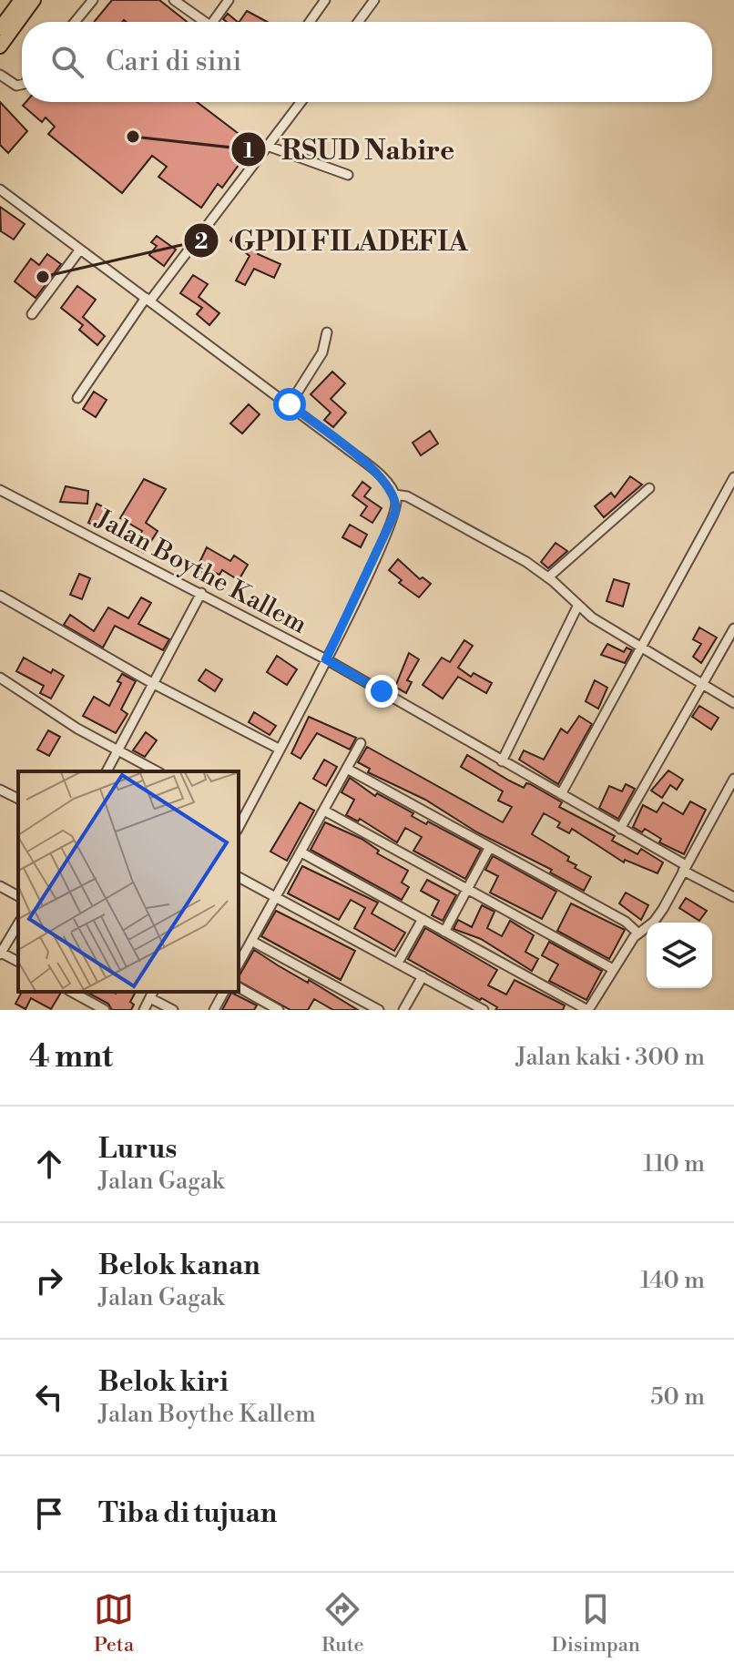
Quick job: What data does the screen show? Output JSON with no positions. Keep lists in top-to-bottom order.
{
  "streets": {
    "street": ["Jalan Boythe Kallem"]
  },
  "places": ["RSUD Nabire", "GPDI FILADEFIA"],
  "page": {
    "search": "Cari di sini",
    "heading": ["4 mnt", "Jalan kaki · 300 m"],
    "list": [
      ["Lurus", "Jalan Gagak", "110 m"],
      ["Belok kanan", "Jalan Gagak", "140 m"],
      ["Belok kiri", "Jalan Boythe Kallem", "50 m"],
      "Tiba di tujuan"
    ],
    "nav": ["Peta", "Rute", "Disimpan"]
  }
}
